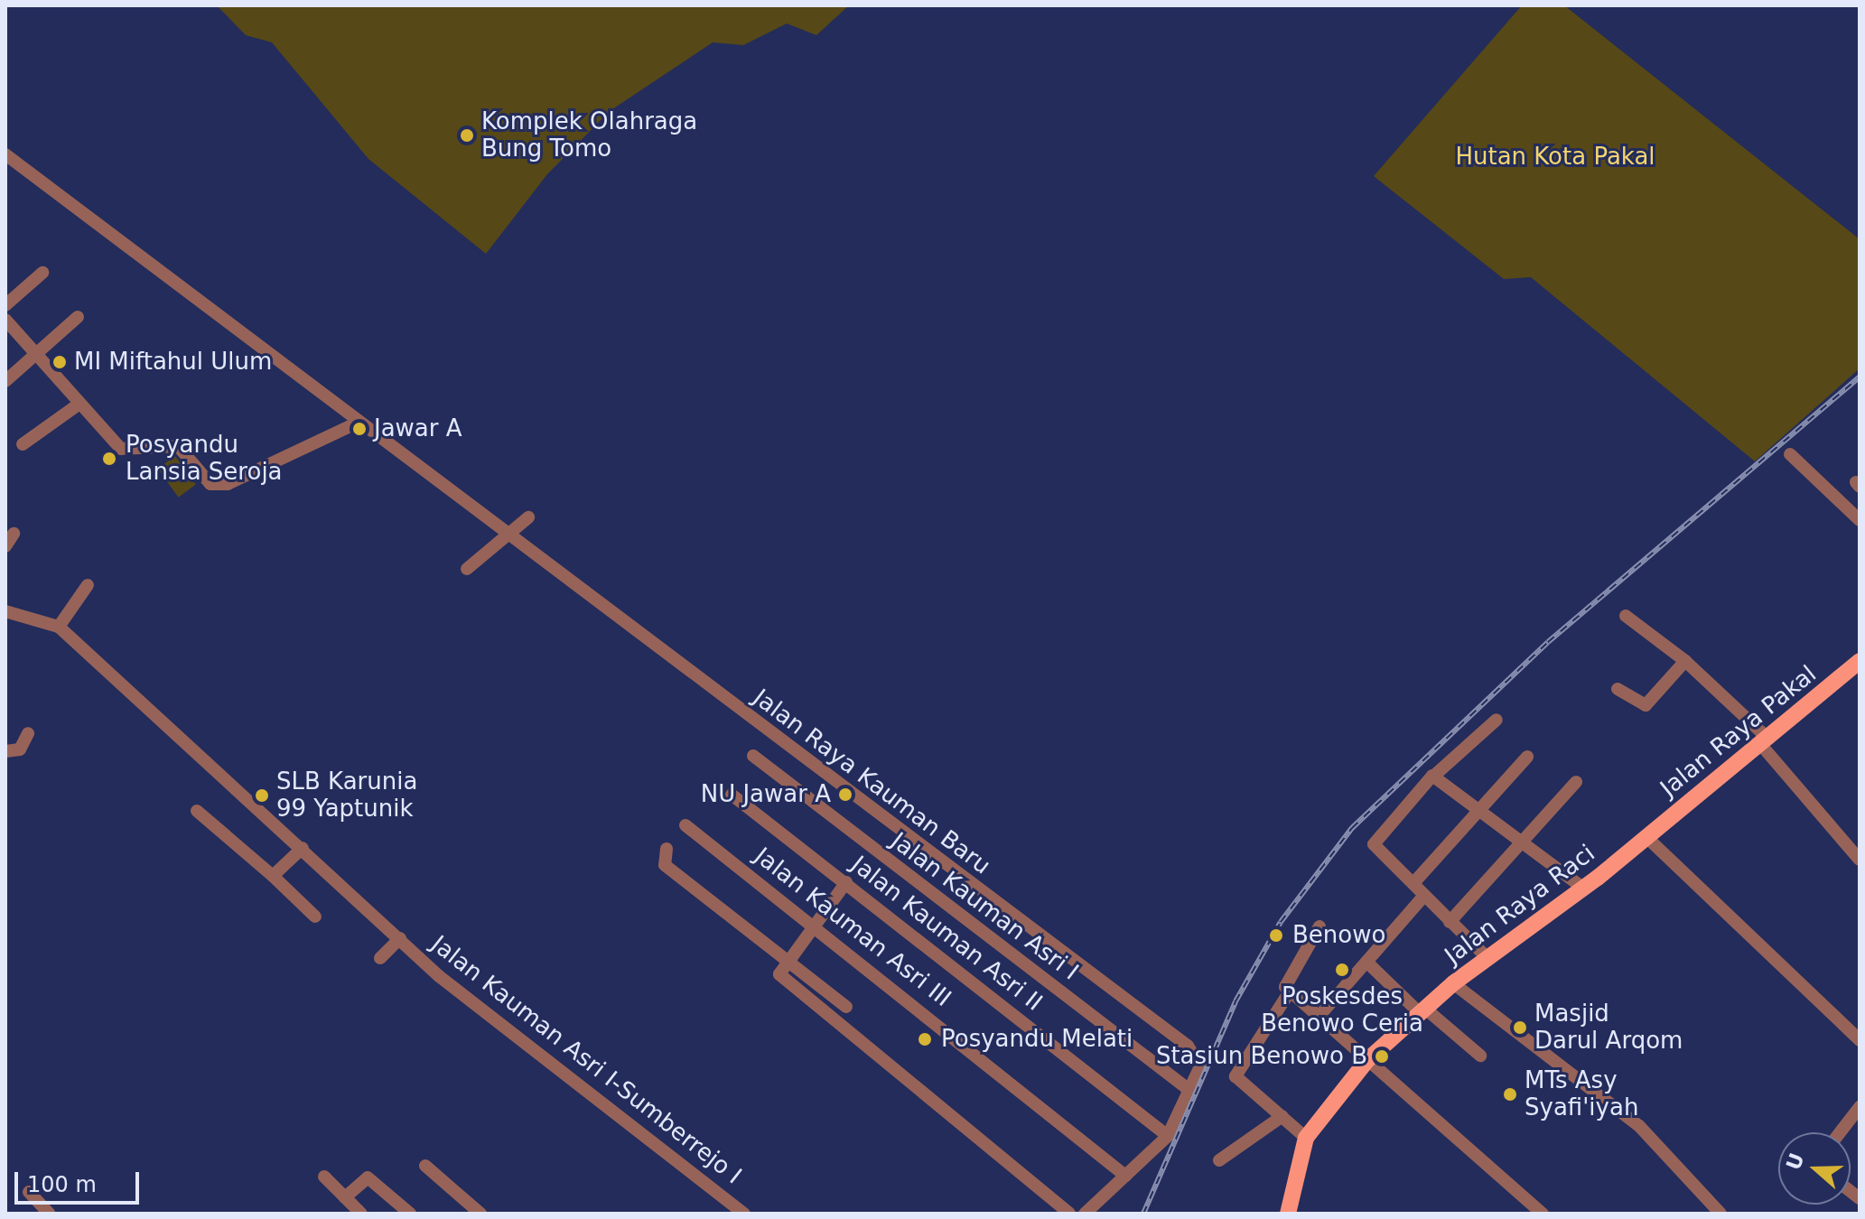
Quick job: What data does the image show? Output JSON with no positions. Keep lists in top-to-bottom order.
{
  "streets": {
    "main road": ["Jalan Raya Pakal", "Jalan Raya Raci"],
    "street": [
      "Jalan Raya Kauman Baru",
      "Jalan Kauman Asri I",
      "Jalan Kauman Asri III",
      "Jalan Kauman Asri II",
      "Jalan Kauman Asri I-Sumberrejo I"
    ]
  },
  "crossings": [
    ["Jalan Raya Pakal", "Jalan Raya Raci"],
    ["Jalan Raya Kauman Baru", "Jalan Kauman Asri I"],
    ["Jalan Raya Kauman Baru", "Jalan Kauman Asri III"],
    ["Jalan Raya Kauman Baru", "Jalan Kauman Asri II"]
  ],
  "parks": ["Hutan Kota Pakal"],
  "places": [
    "Komplek Olahraga Bung Tomo",
    "MI Miftahul Ulum",
    "Jawar A",
    "Posyandu Lansia Seroja",
    "NU Jawar A",
    "SLB Karunia 99 Yaptunik",
    "Benowo",
    "Poskesdes Benowo Ceria",
    "Masjid Darul Arqom",
    "Posyandu Melati",
    "Stasiun Benowo B",
    "MTs Asy Syafi'iyah"
  ],
  "scale_bar": "100 m",
  "north": "left"
}
